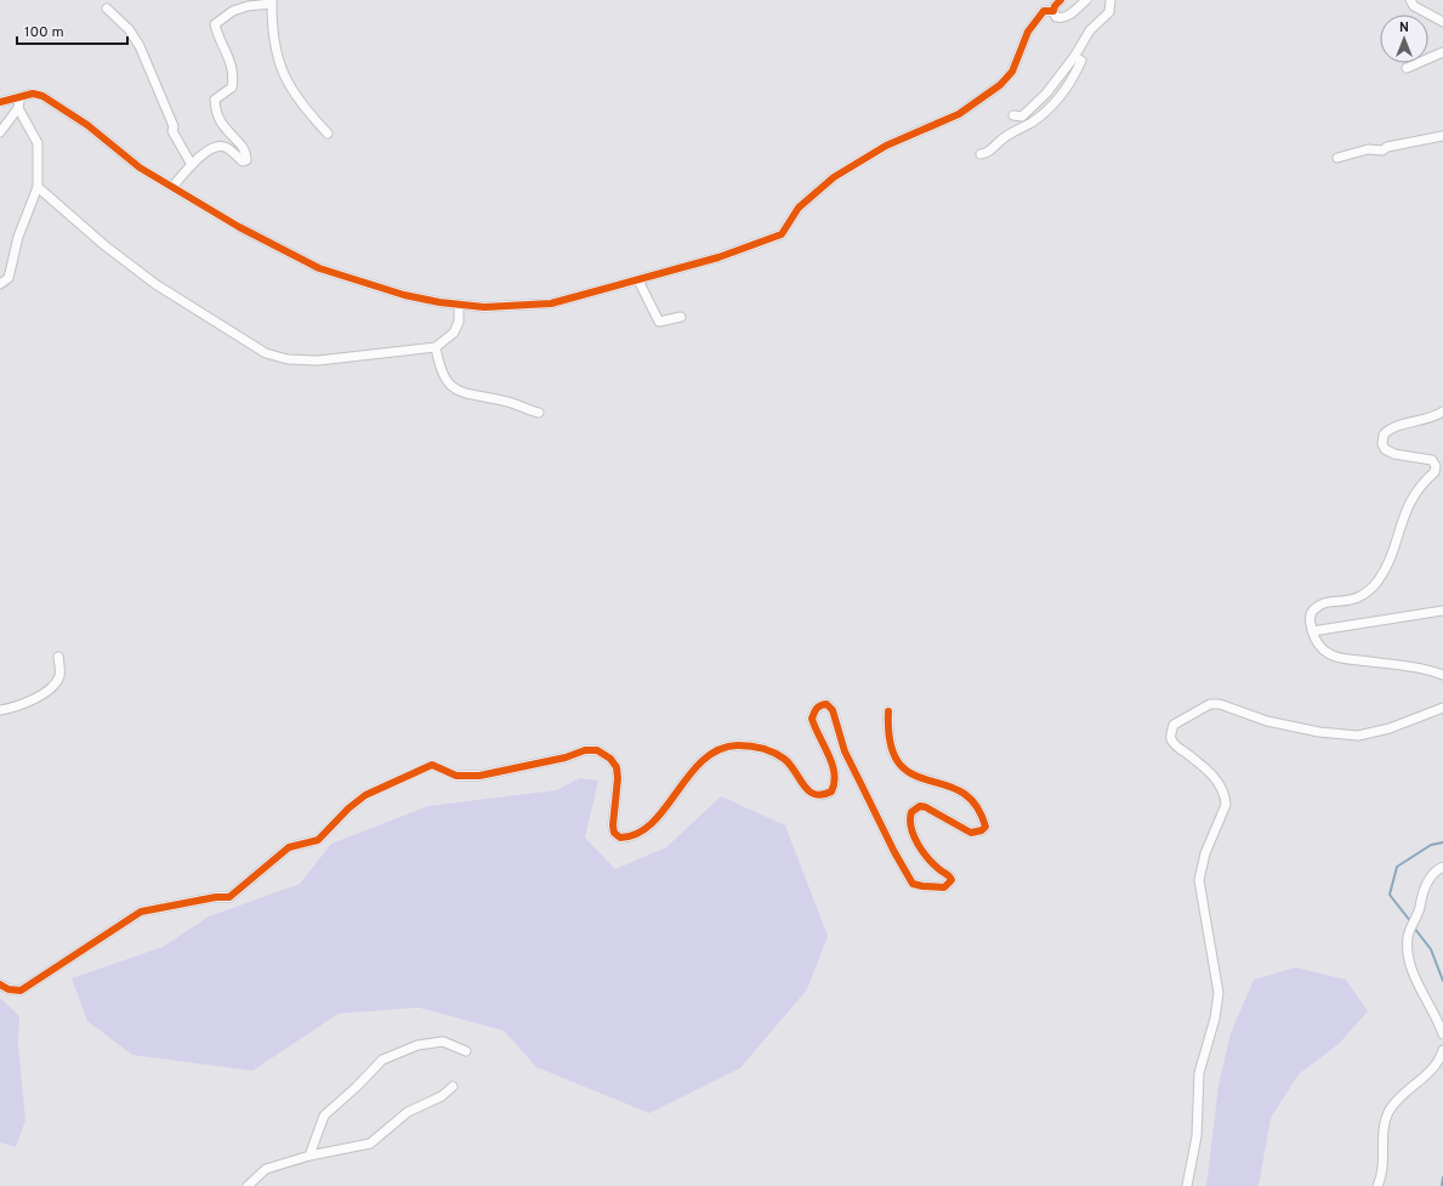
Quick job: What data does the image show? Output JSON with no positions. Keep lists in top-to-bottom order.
{
  "scale_bar": "100 m",
  "north": "top"
}
